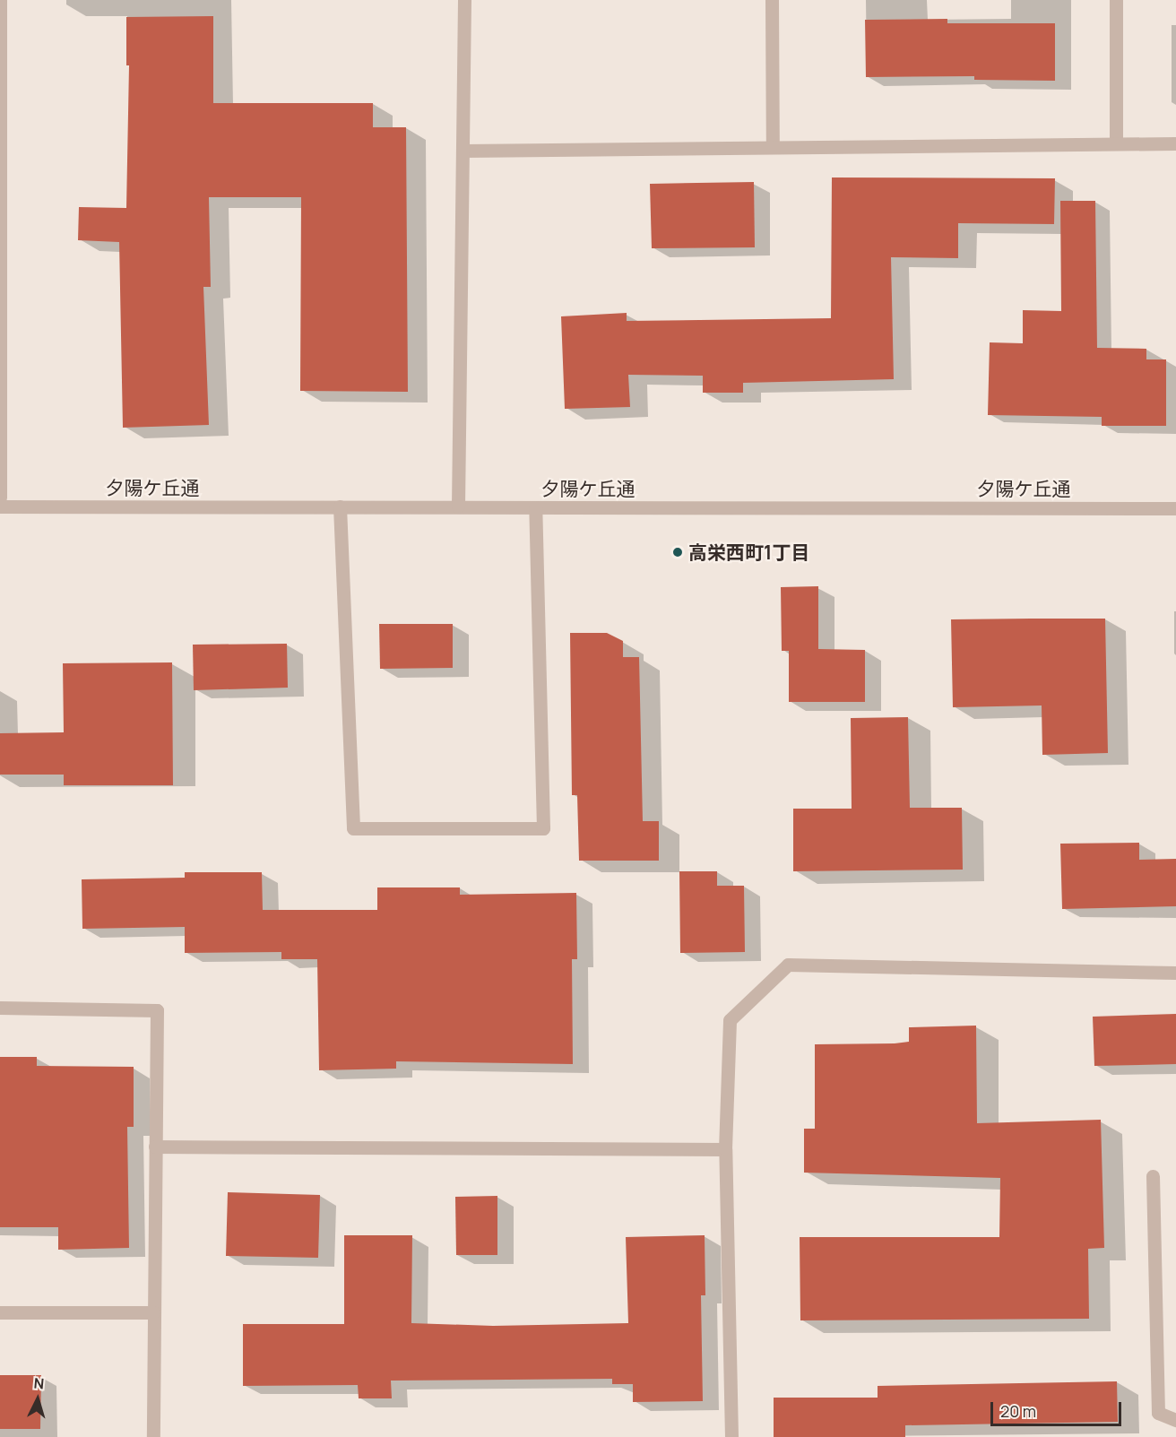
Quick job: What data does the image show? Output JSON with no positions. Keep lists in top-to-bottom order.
{
  "streets": {
    "street": ["夕陽ケ丘通"]
  },
  "places": ["高栄西町1丁目"],
  "scale_bar": "20 m",
  "north": "top"
}
